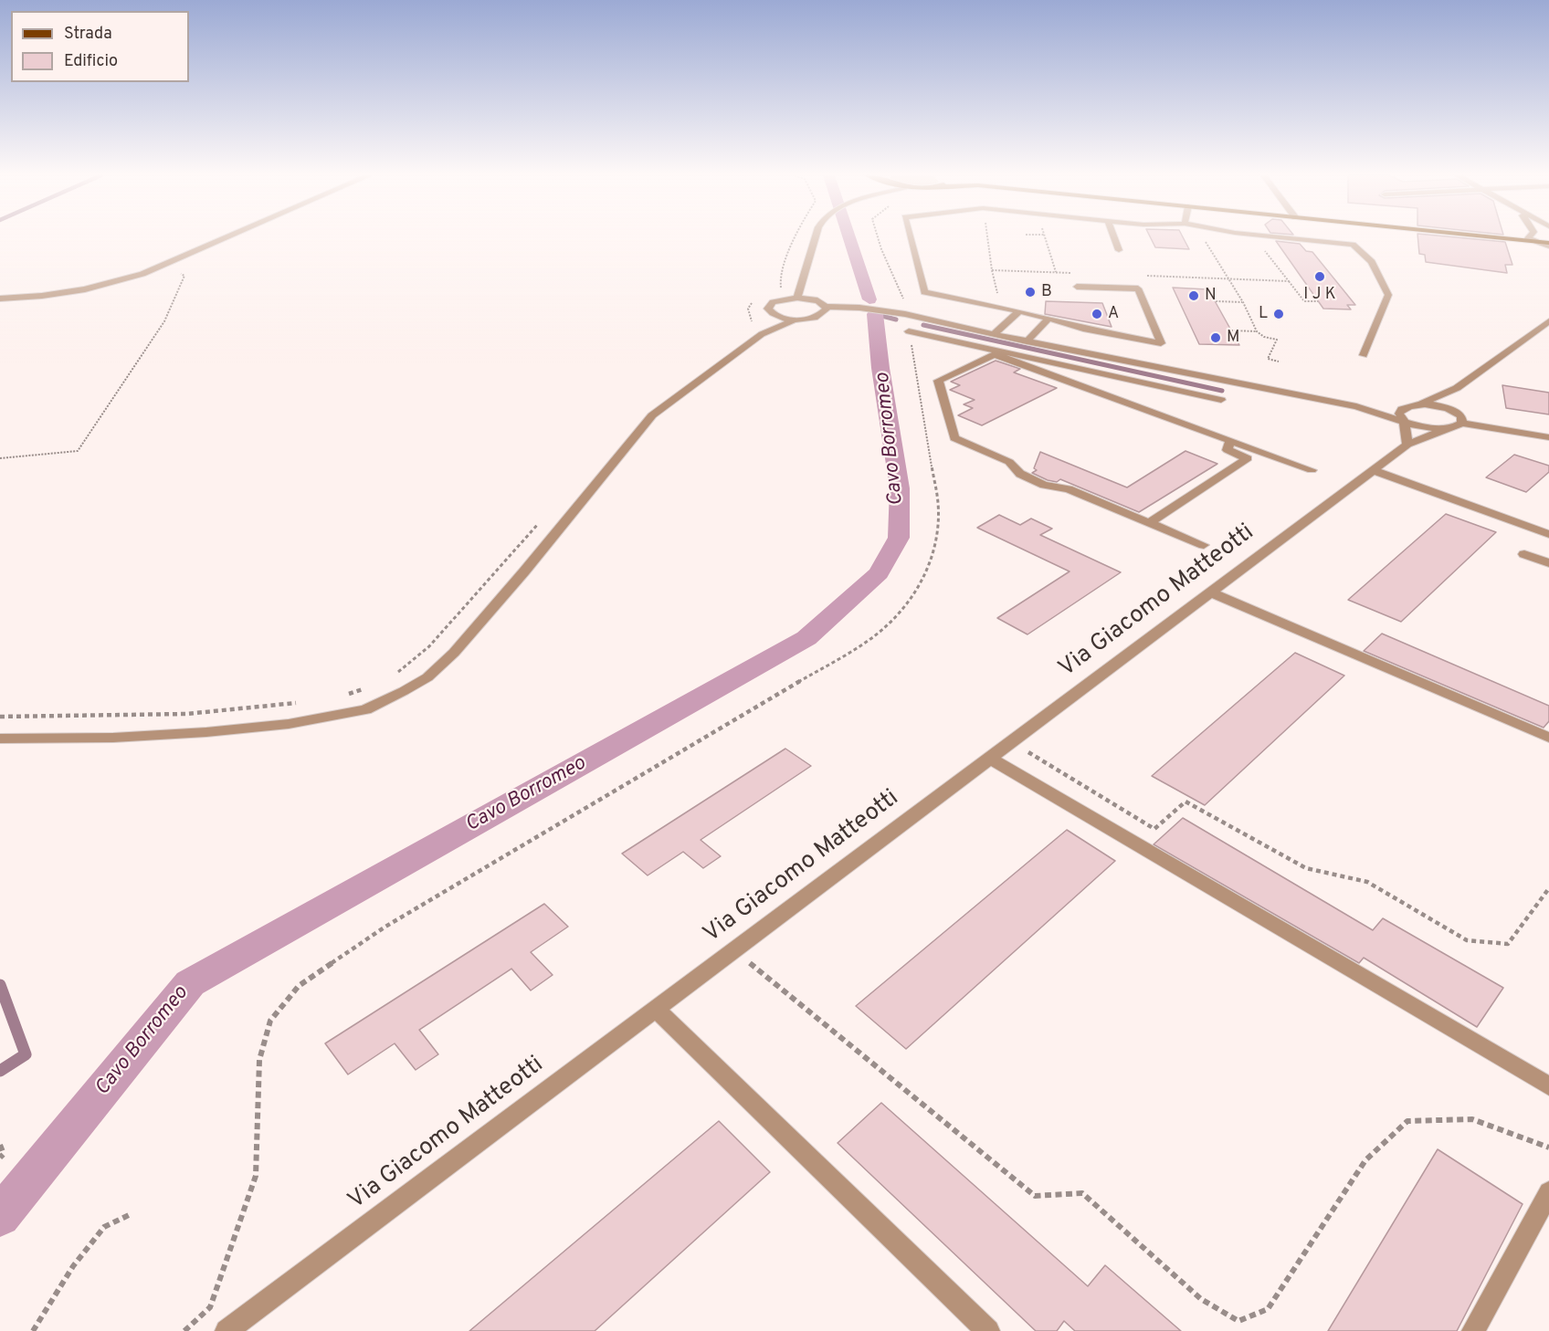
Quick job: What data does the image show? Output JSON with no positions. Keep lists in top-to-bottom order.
{
  "streets": {
    "street": ["Via Giacomo Matteotti"]
  },
  "water": ["Cavo Borromeo"],
  "places": [
    "I J K",
    "B",
    "N",
    "A",
    "L",
    "M"
  ],
  "legend": ["Strada", "Edificio"]
}
